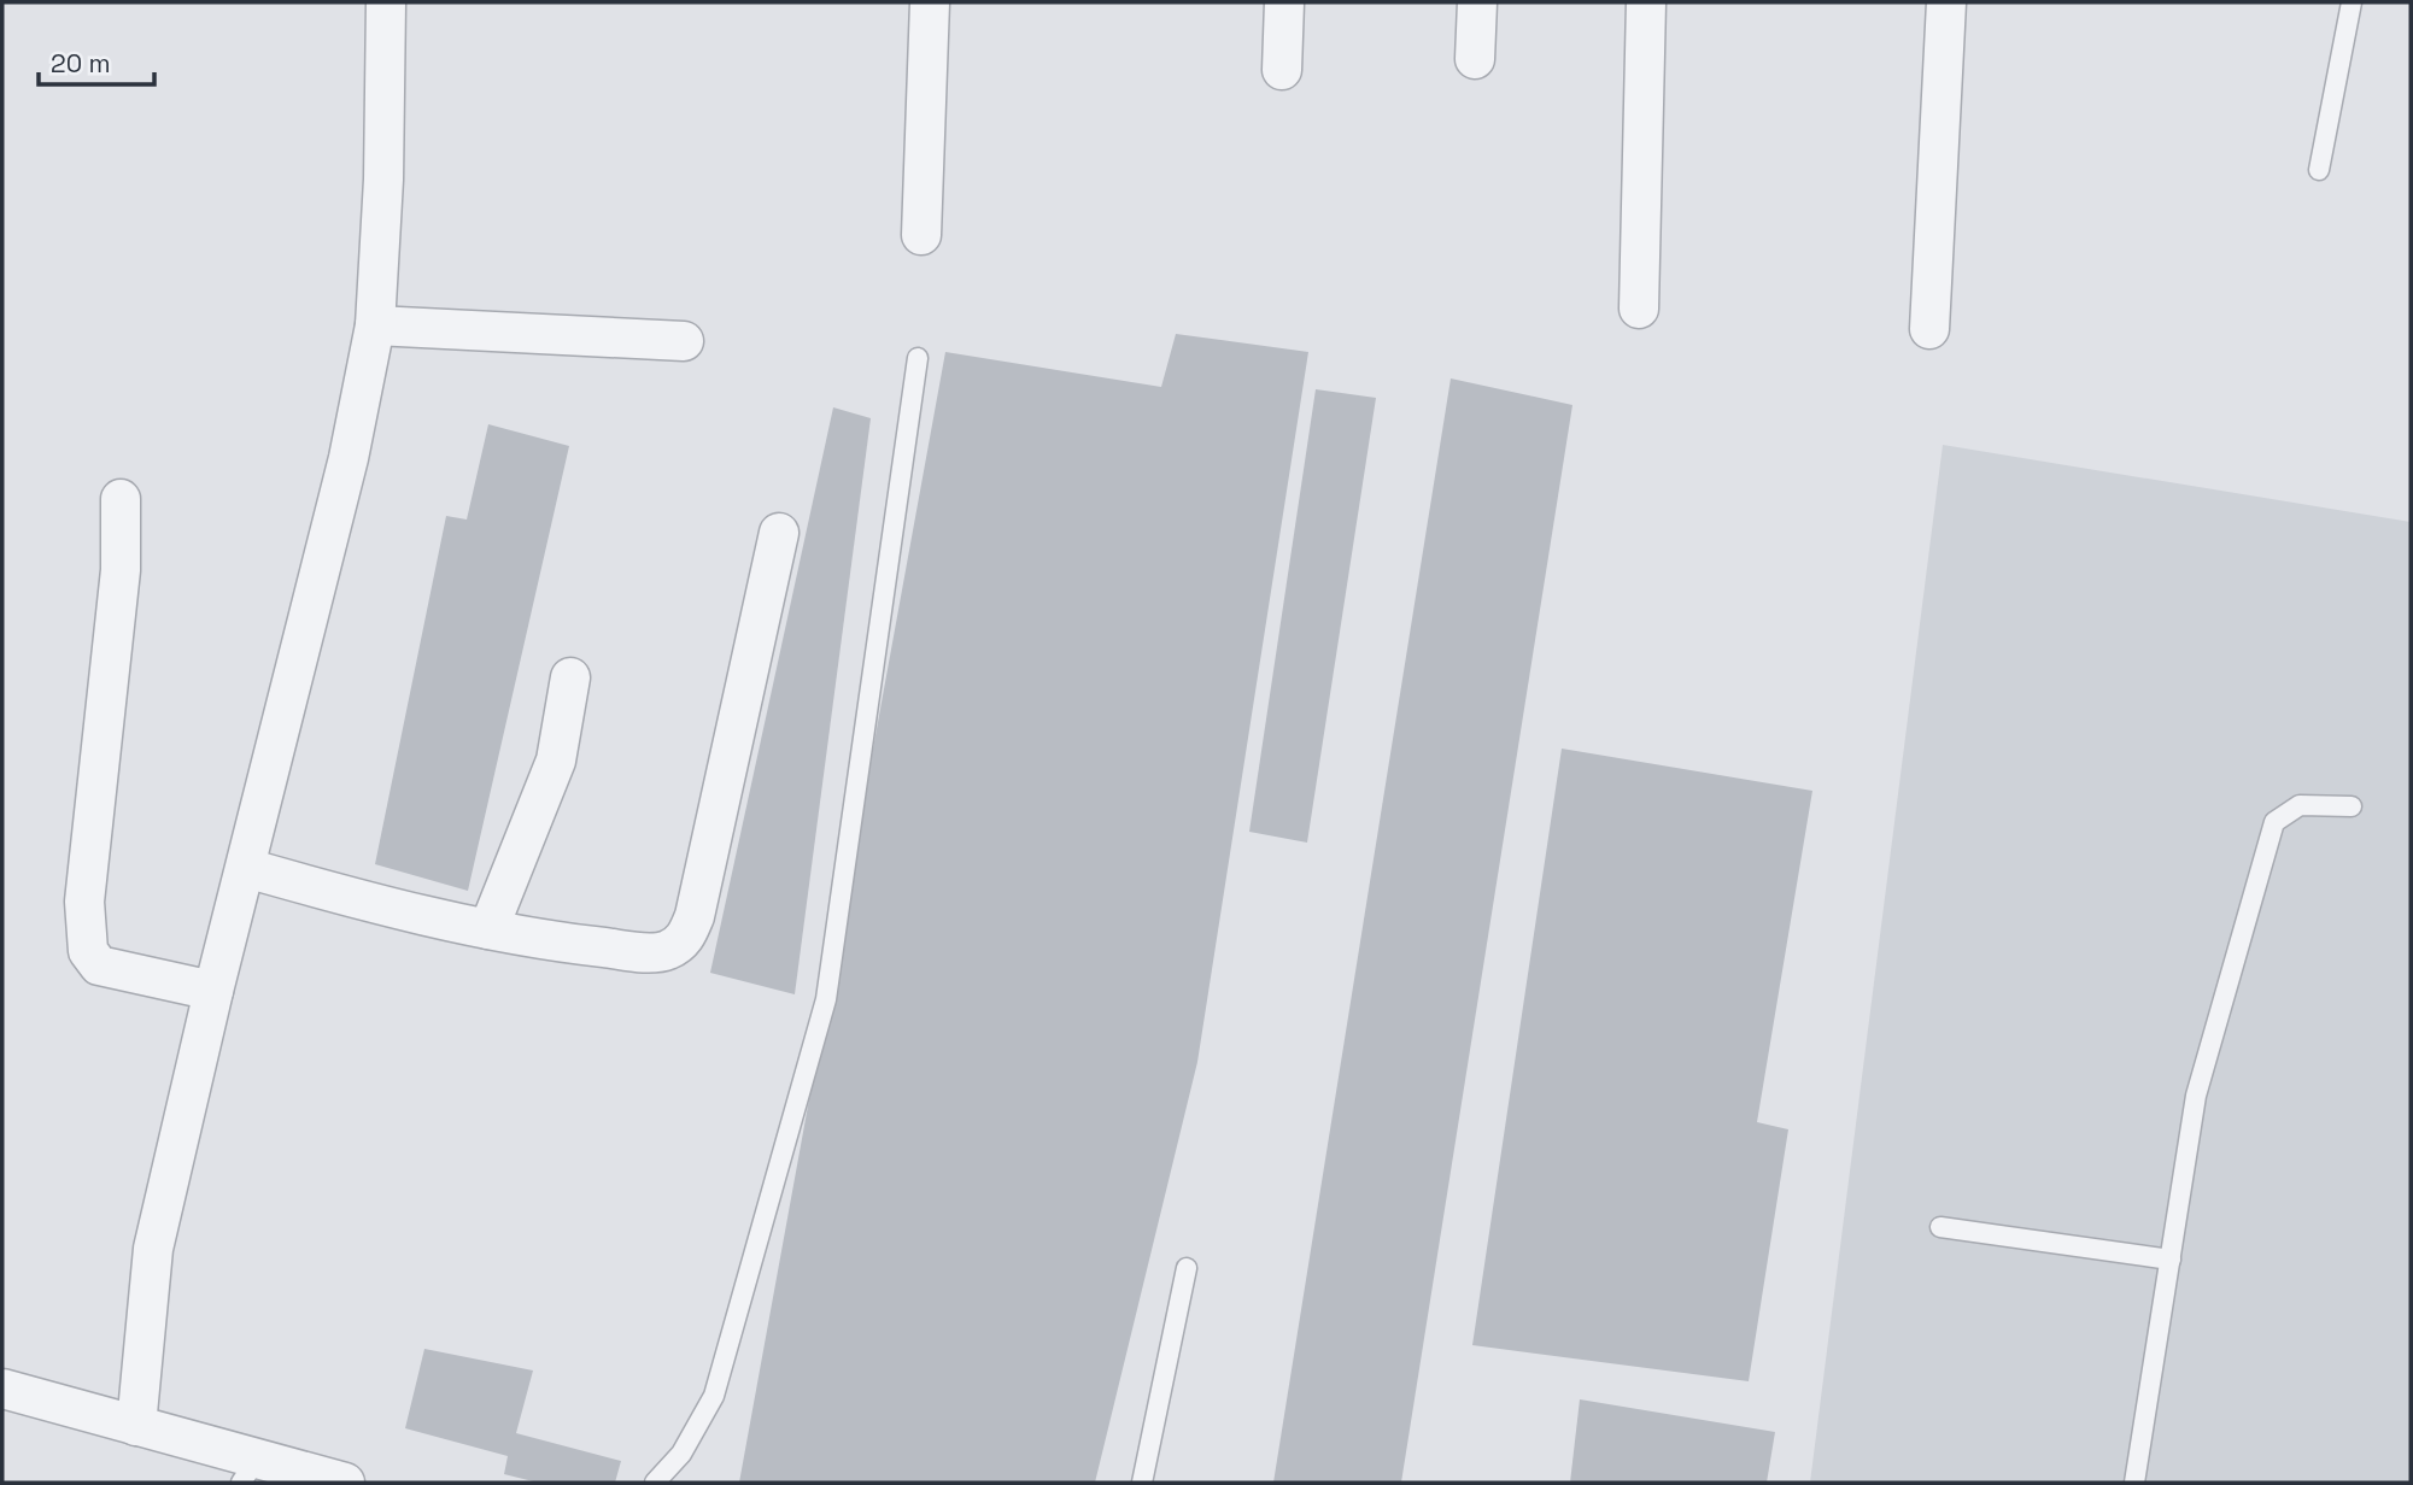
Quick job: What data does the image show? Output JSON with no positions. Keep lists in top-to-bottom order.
{
  "scale_bar": "20 m"
}
